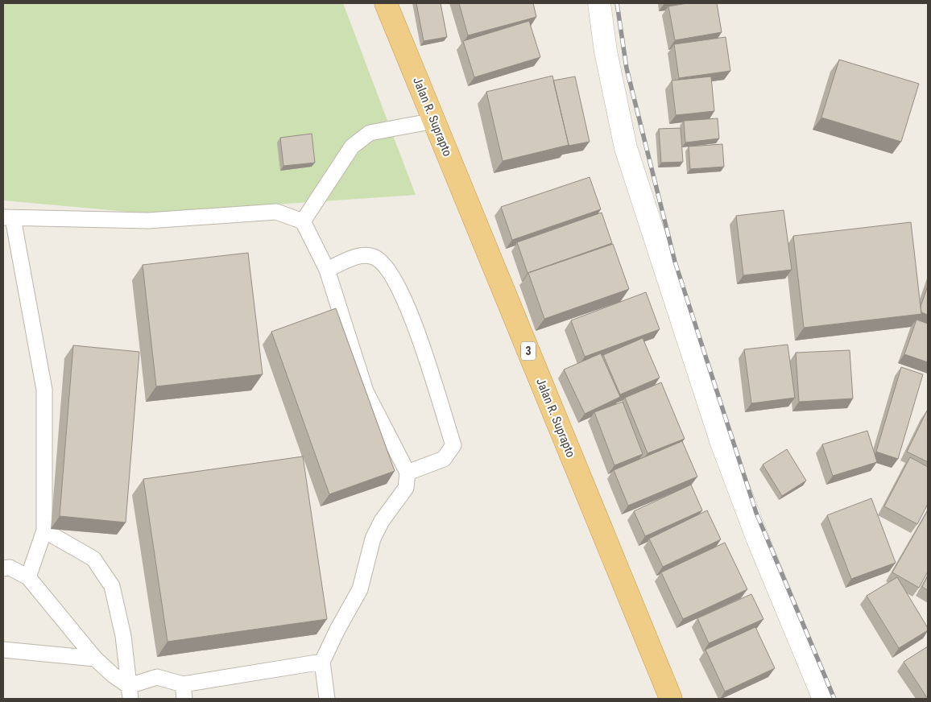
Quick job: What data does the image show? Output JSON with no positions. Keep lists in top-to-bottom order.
{
  "streets": {
    "highway": ["Jalan R. Suprapto", "3"]
  }
}
